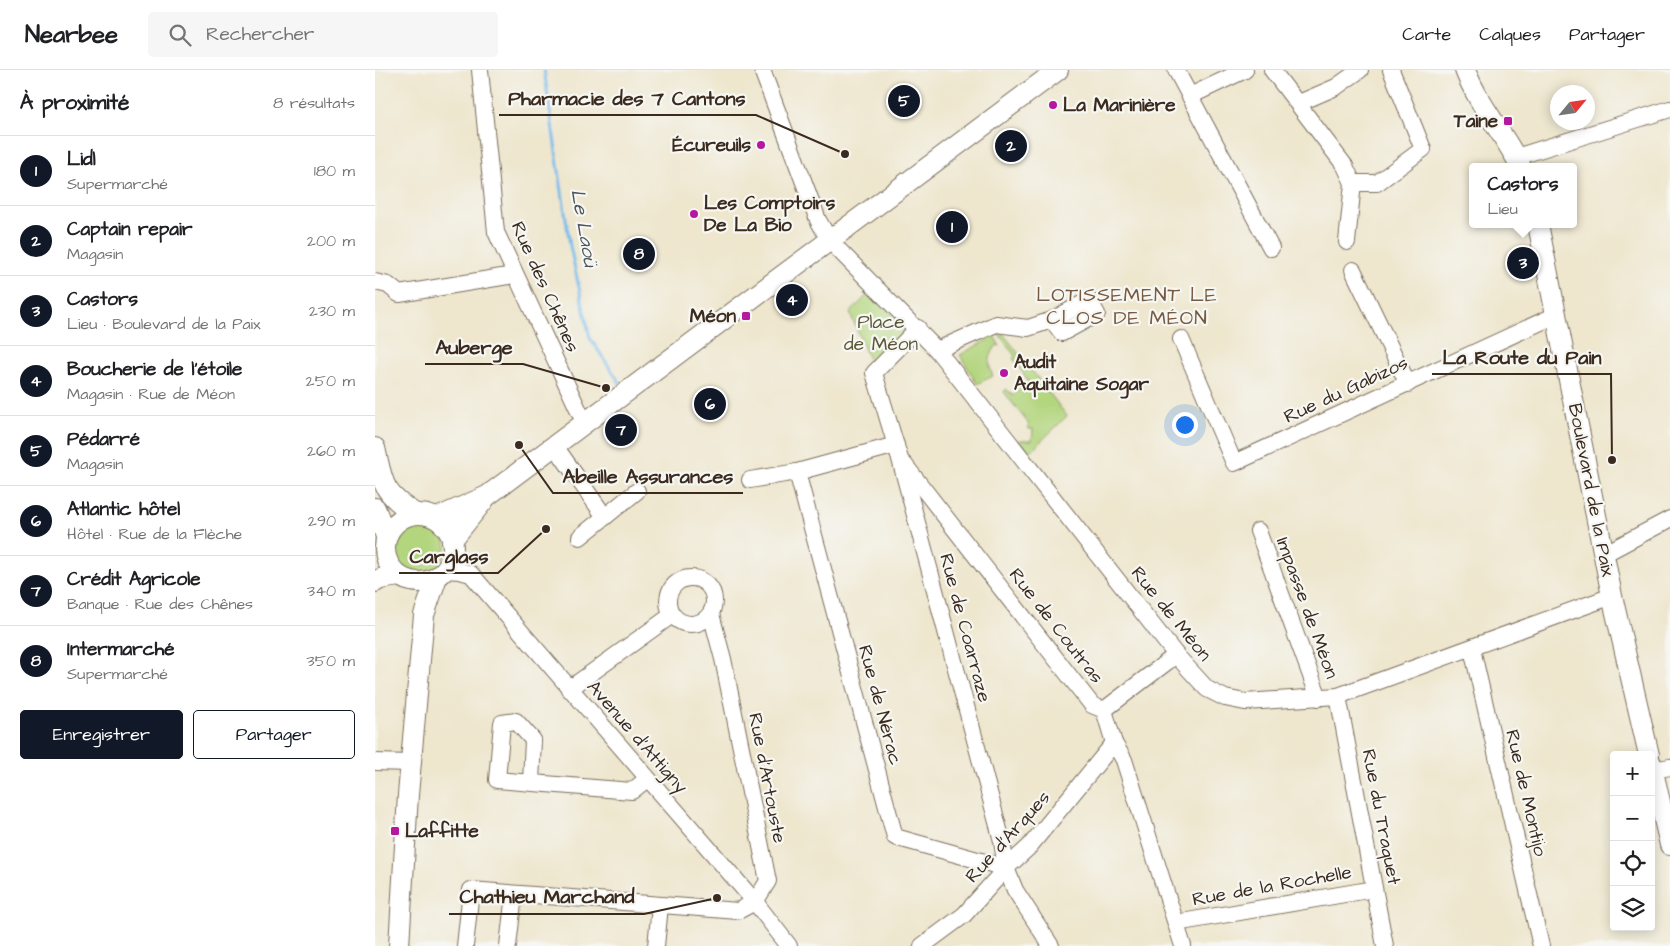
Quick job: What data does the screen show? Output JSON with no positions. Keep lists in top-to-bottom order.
{
  "streets": {
    "main road": ["Boulevard de la Paix"],
    "street": [
      "Rue des Chênes",
      "Rue du Gabizos",
      "Impasse de Méon",
      "Rue de Méon",
      "Rue de Coutras",
      "Rue de Coarraze",
      "Rue de Nérac",
      "Avenue d'Attigny",
      "Rue d'Artouste",
      "Rue de Montijo",
      "Rue du Traquet",
      "Rue d'Arques",
      "Rue de la Rochelle"
    ]
  },
  "crossings": [
    ["Rue du Gabizos", "Boulevard de la Paix"],
    ["Boulevard de la Paix", "Rue de Méon"],
    ["Impasse de Méon", "Rue de Méon"],
    ["Rue de Méon", "Rue de Coarraze"],
    ["Rue de Méon", "Rue de Montijo"],
    ["Rue de Méon", "Rue du Traquet"],
    ["Rue de Coutras", "Rue de Coarraze"],
    ["Rue de Coutras", "Rue d'Arques"],
    ["Rue de Coutras", "Rue de la Rochelle"],
    ["Rue de Coarraze", "Rue de Nérac"],
    ["Rue de Coarraze", "Rue d'Arques"],
    ["Rue de Nérac", "Rue d'Arques"],
    ["Avenue d'Attigny", "Rue d'Artouste"],
    ["Rue du Traquet", "Rue de la Rochelle"]
  ],
  "districts": ["LOTISSEMENT LE CLOS DE MÉON"],
  "water": ["Le Laoü"],
  "parks": ["Place de Méon"],
  "places": {
    "other": [
      "La Marinière",
      "Écureuils",
      "Pharmacie des 7 Cantons",
      "Les Comptoirs De La Bio",
      "Audit Aquitaine Sogar",
      "Auberge",
      "Abeille Assurances",
      "La Route du Pain",
      "Carglass",
      "Chathieu Marchand"
    ],
    "transit": ["Taine", "Méon", "Laffitte"]
  },
  "north": "top right",
  "page": {
    "header": "Nearbee",
    "search": "Rechercher",
    "nav": ["Carte", "Calques", "Partager"],
    "heading": ["À proximité", "8 résultats"],
    "pins": [
      "5",
      "2",
      "1",
      "8",
      "3",
      "4",
      "6",
      "7"
    ],
    "list": [
      {
        "mark": "1",
        "name": "Lidl",
        "note": "Supermarché",
        "value": "180 m"
      },
      {
        "mark": "2",
        "name": "Captain repair",
        "note": "Magasin",
        "value": "200 m"
      },
      {
        "mark": "3",
        "name": "Castors",
        "note": "Lieu · Boulevard de la Paix",
        "value": "230 m"
      },
      {
        "mark": "4",
        "name": "Boucherie de l'étoile",
        "note": "Magasin · Rue de Méon",
        "value": "250 m"
      },
      {
        "mark": "5",
        "name": "Pédarré",
        "note": "Magasin",
        "value": "260 m"
      },
      {
        "mark": "6",
        "name": "Atlantic hôtel",
        "note": "Hôtel · Rue de la Flèche",
        "value": "290 m"
      },
      {
        "mark": "7",
        "name": "Crédit Agricole",
        "note": "Banque · Rue des Chênes",
        "value": "340 m"
      },
      {
        "mark": "8",
        "name": "Intermarché",
        "note": "Supermarché",
        "value": "350 m"
      }
    ],
    "popup": ["Castors", "Lieu"],
    "buttons": ["Enregistrer", "Partager"],
    "map_buttons": ["+", "−"]
  }
}
